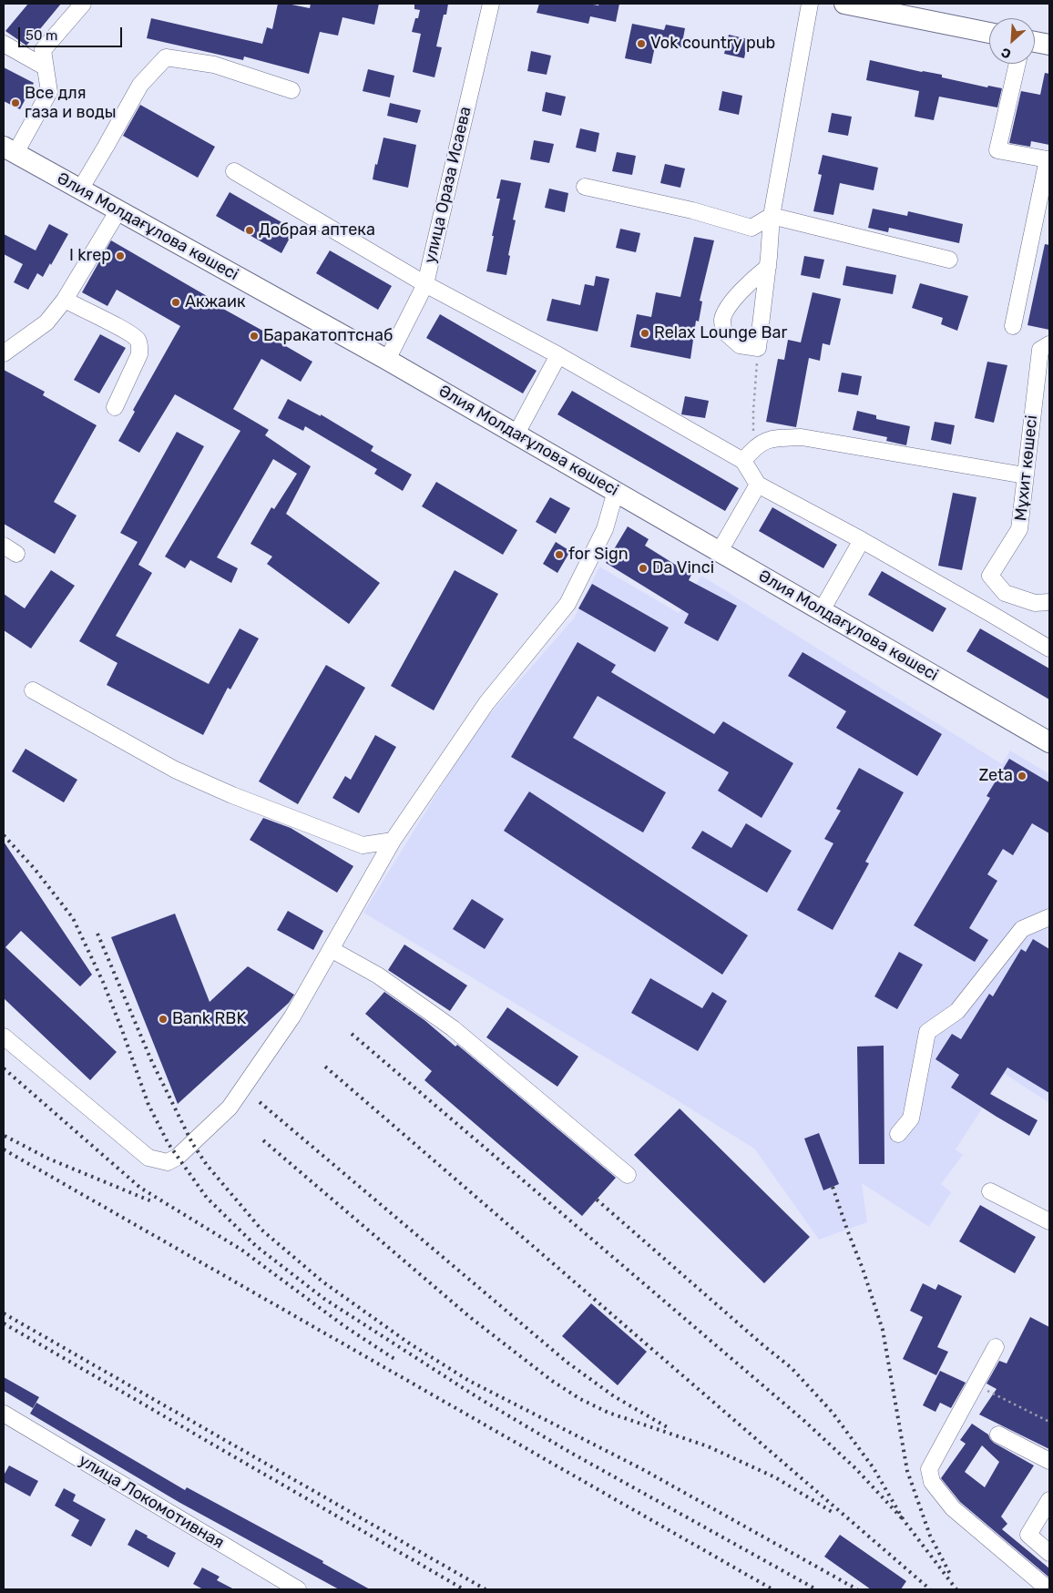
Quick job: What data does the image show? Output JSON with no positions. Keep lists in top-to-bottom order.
{
  "streets": {
    "main road": ["Әлия Молдағұлова көшесі"],
    "street": ["улица Ораза Исаева", "Мұхит көшесі", "улица Локомотивная"]
  },
  "crossings": [
    ["улица Ораза Исаева", "Әлия Молдағұлова көшесі"]
  ],
  "places": [
    "Vok country pub",
    "Все для газа и воды",
    "Добрая аптека",
    "I krep",
    "Акжаик",
    "Relax Lounge Bar",
    "Баракатоптснаб",
    "for Sign",
    "Da Vinci",
    "Zeta",
    "Bank RBK"
  ],
  "scale_bar": "50 m",
  "north": "bottom left"
}
